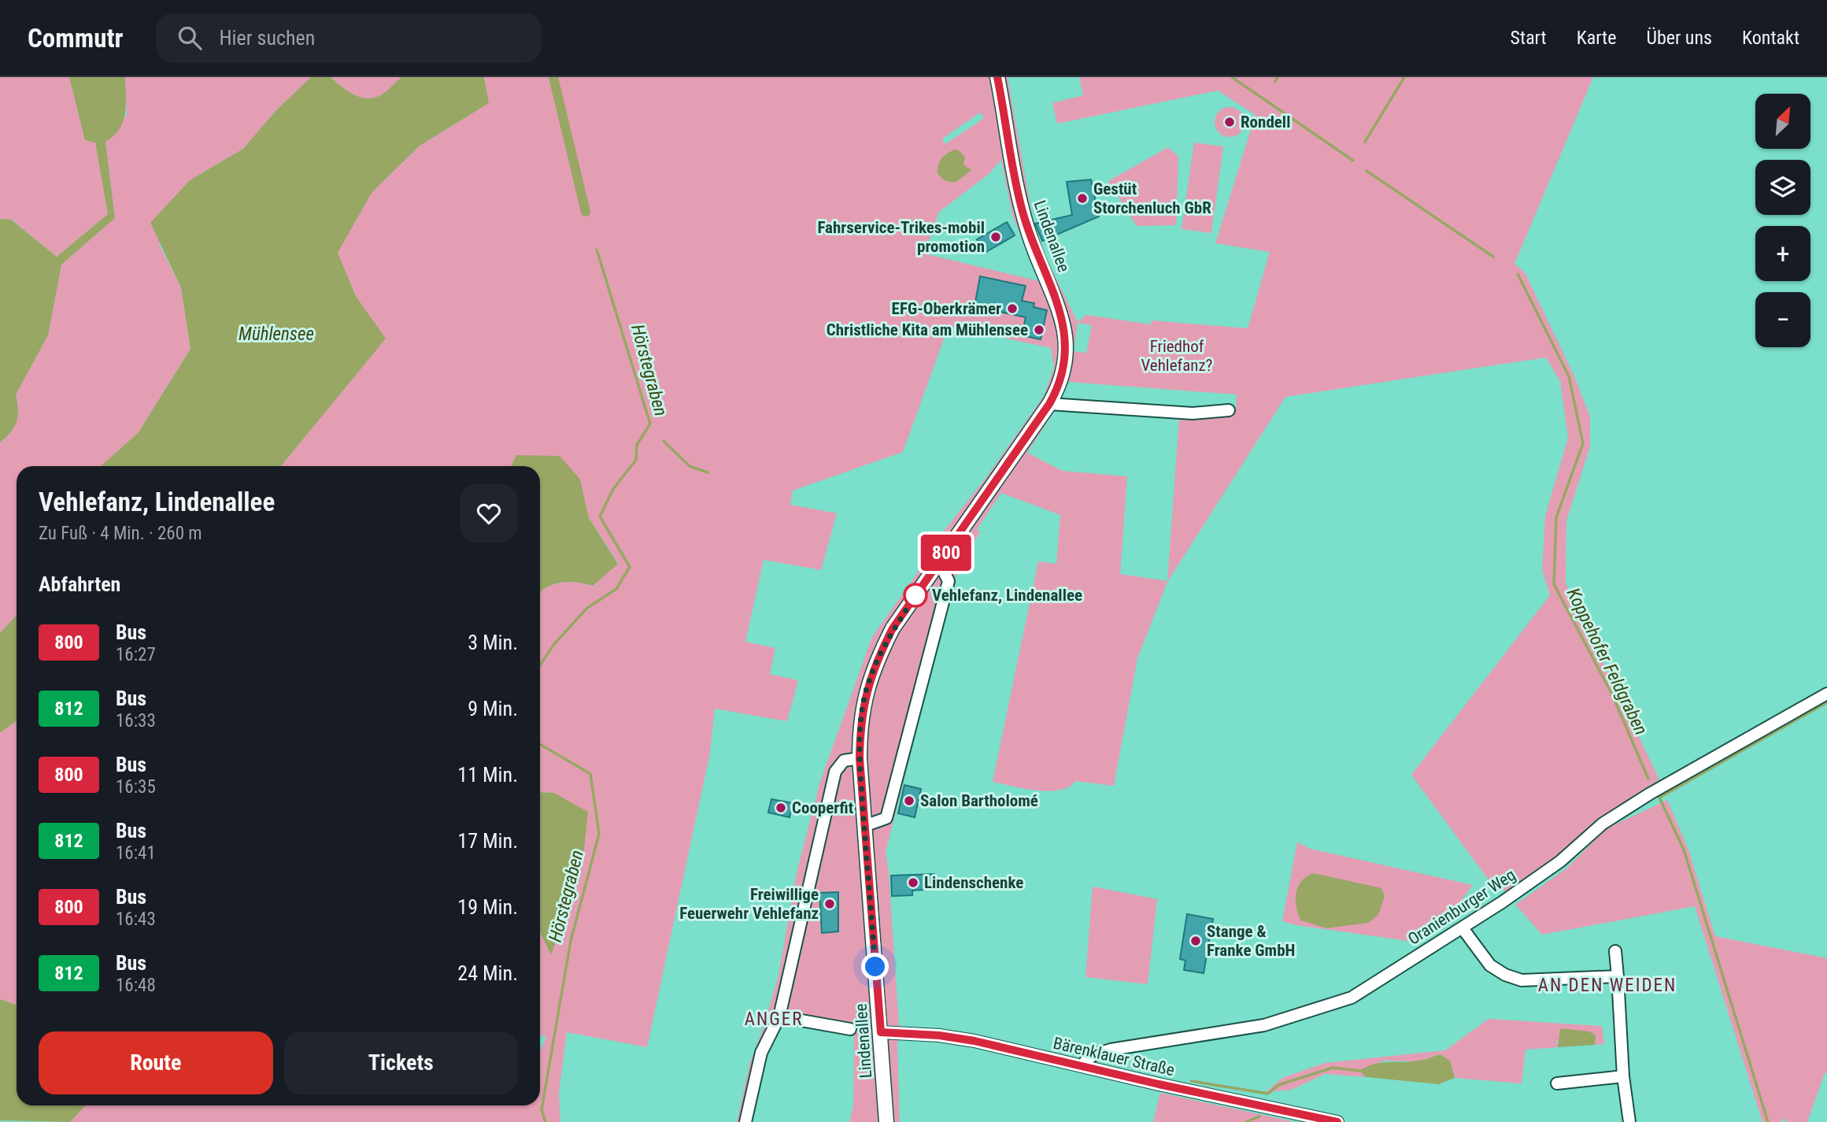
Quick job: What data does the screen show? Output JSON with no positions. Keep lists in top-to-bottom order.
{
  "streets": {
    "main road": ["Lindenallee"],
    "street": ["Oranienburger Weg", "Bärenklauer Straße"]
  },
  "crossings": [
    ["Lindenallee", "Bärenklauer Straße"],
    ["Oranienburger Weg", "Bärenklauer Straße"]
  ],
  "districts": ["AN DEN WEIDEN", "ANGER"],
  "water": ["Mühlensee", "Hörstegraben", "Koppehofer Feldgraben"],
  "parks": ["Friedhof Vehlefanz?"],
  "places": [
    "Rondell",
    "Gestüt Storchenluch GbR",
    "Fahrservice-Trikes-mobil promotion",
    "EFG-Oberkrämer",
    "Christliche Kita am Mühlensee",
    "Vehlefanz, Lindenallee",
    "Salon Bartholomé",
    "Cooperfit",
    "Lindenschenke",
    "Freiwillige Feuerwehr Vehlefanz",
    "Stange & Franke GmbH"
  ],
  "lines": ["bus line 800"],
  "north": "top right",
  "page": {
    "header": "Commutr",
    "search": "Hier suchen",
    "nav": [
      "Start",
      "Karte",
      "Über uns",
      "Kontakt"
    ],
    "on_map": "800",
    "map_buttons": ["+", "−"],
    "heading": [
      ["Vehlefanz, Lindenallee", "Zu Fuß · 4 Min. · 260 m"],
      "Abfahrten"
    ],
    "list": [
      {
        "mark": "800",
        "name": "Bus",
        "note": "16:27",
        "value": "3 Min."
      },
      {
        "mark": "812",
        "name": "Bus",
        "note": "16:33",
        "value": "9 Min."
      },
      {
        "mark": "800",
        "name": "Bus",
        "note": "16:35",
        "value": "11 Min."
      },
      {
        "mark": "812",
        "name": "Bus",
        "note": "16:41",
        "value": "17 Min."
      },
      {
        "mark": "800",
        "name": "Bus",
        "note": "16:43",
        "value": "19 Min."
      },
      {
        "mark": "812",
        "name": "Bus",
        "note": "16:48",
        "value": "24 Min."
      }
    ],
    "buttons": ["Route", "Tickets"]
  }
}
